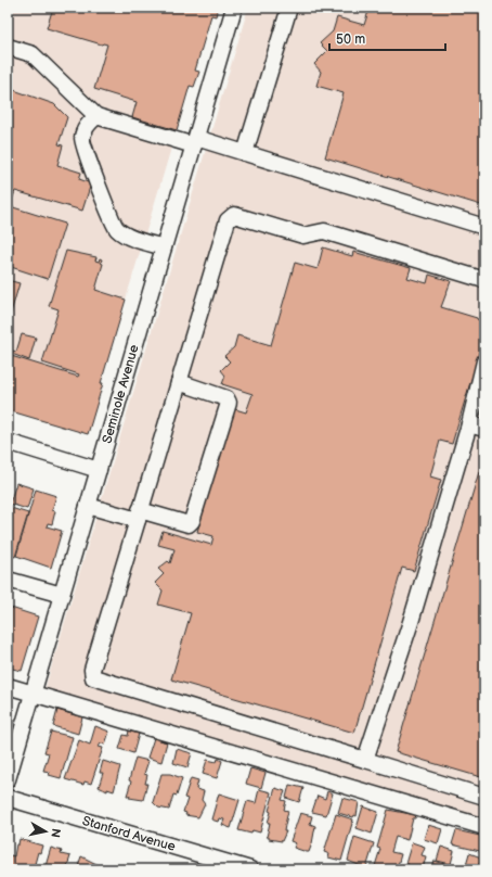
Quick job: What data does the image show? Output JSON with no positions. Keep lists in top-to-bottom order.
{
  "streets": {
    "street": ["Seminole Avenue", "Stanford Avenue"]
  },
  "scale_bar": "50 m",
  "north": "right"
}
